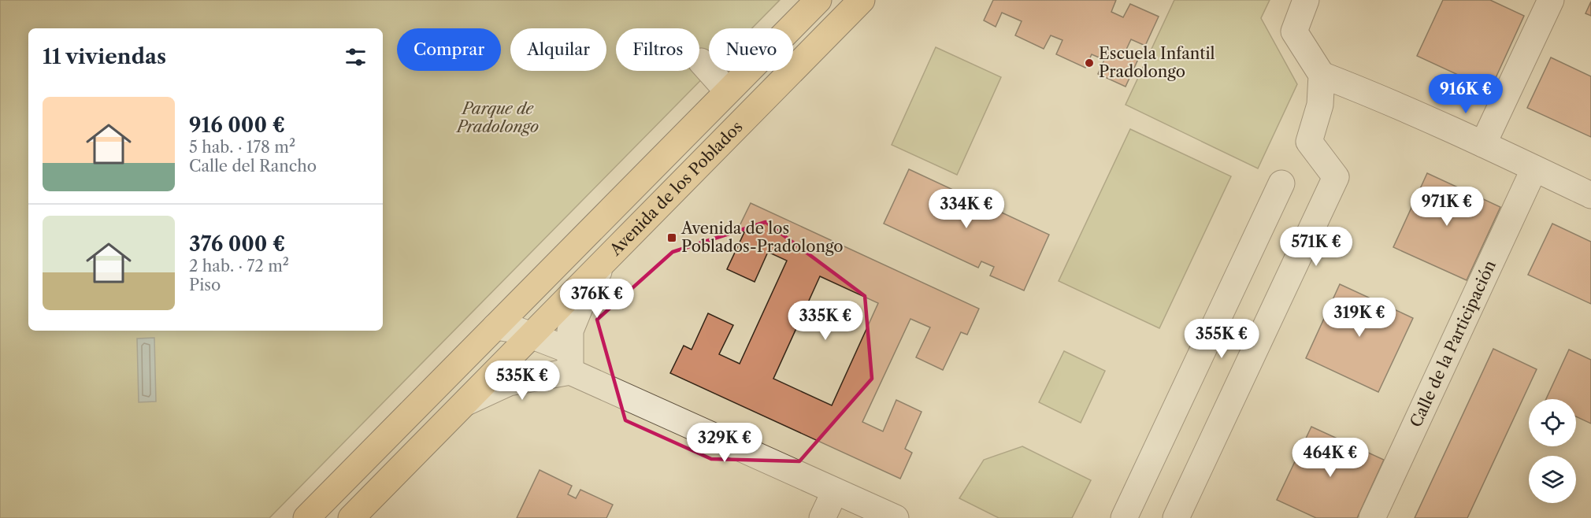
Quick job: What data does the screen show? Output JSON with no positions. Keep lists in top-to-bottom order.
{
  "streets": {
    "main road": ["Avenida de los Poblados"],
    "street": ["Calle de la Participación"]
  },
  "parks": ["Parque de Pradolongo"],
  "places": {
    "other": ["Escuela Infantil Pradolongo"],
    "transit": ["Avenida de los Poblados-Pradolongo"]
  },
  "page": {
    "chip": [
      "Comprar",
      "Alquilar",
      "Filtros",
      "Nuevo"
    ],
    "heading": "11 viviendas",
    "price": [
      "916K €",
      "971K €",
      "334K €",
      "571K €",
      "376K €",
      "319K €",
      "335K €",
      "355K €",
      "535K €",
      "329K €",
      "464K €"
    ],
    "list": [
      {
        "name": "916 000 €",
        "note": "5 hab. · 178 m² · Calle del Rancho"
      },
      {
        "name": "376 000 €",
        "note": "2 hab. · 72 m² · Piso"
      }
    ]
  }
}
